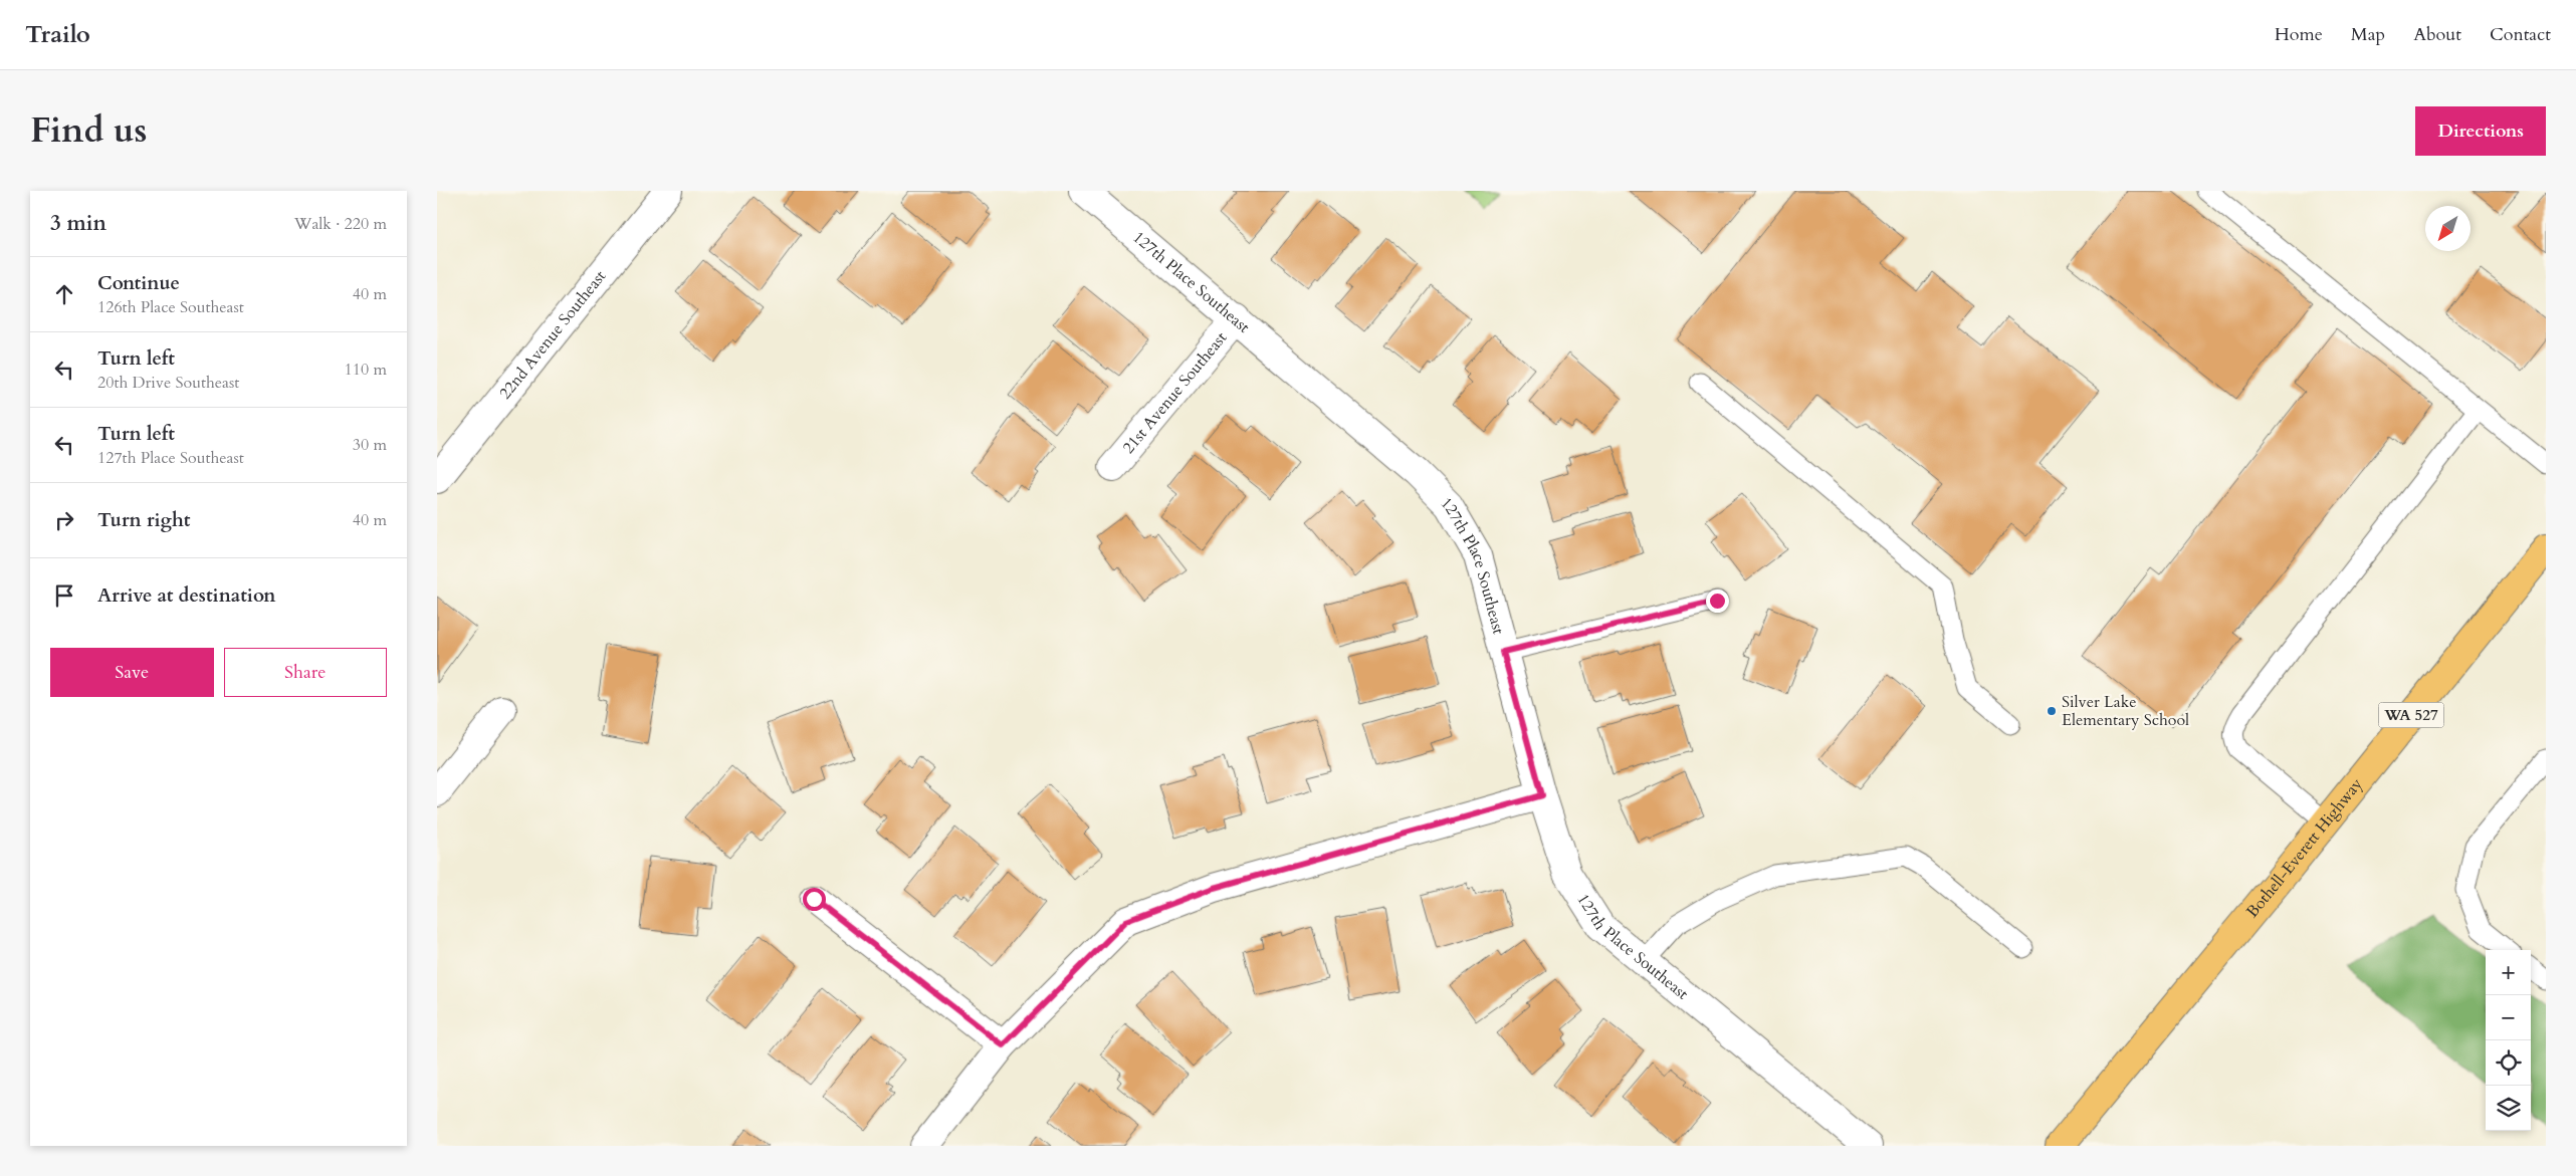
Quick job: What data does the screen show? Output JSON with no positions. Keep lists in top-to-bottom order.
{
  "streets": {
    "main road": ["WA 527", "Bothell-Everett Highway"],
    "street": ["127th Place Southeast", "22nd Avenue Southeast", "21st Avenue Southeast"]
  },
  "crossings": [
    ["127th Place Southeast", "21st Avenue Southeast"]
  ],
  "places": ["Silver Lake Elementary School"],
  "north": "bottom left",
  "page": {
    "header": "Trailo",
    "nav": [
      "Home",
      "Map",
      "About",
      "Contact"
    ],
    "title": "Find us",
    "buttons": [
      "Directions",
      ["Save", "Share"]
    ],
    "heading": ["3 min", "Walk · 220 m"],
    "list": [
      ["Continue", "126th Place Southeast", "40 m"],
      ["Turn left", "20th Drive Southeast", "110 m"],
      ["Turn left", "127th Place Southeast", "30 m"],
      ["Turn right", "40 m"],
      "Arrive at destination"
    ],
    "map_buttons": ["+", "−"]
  }
}
